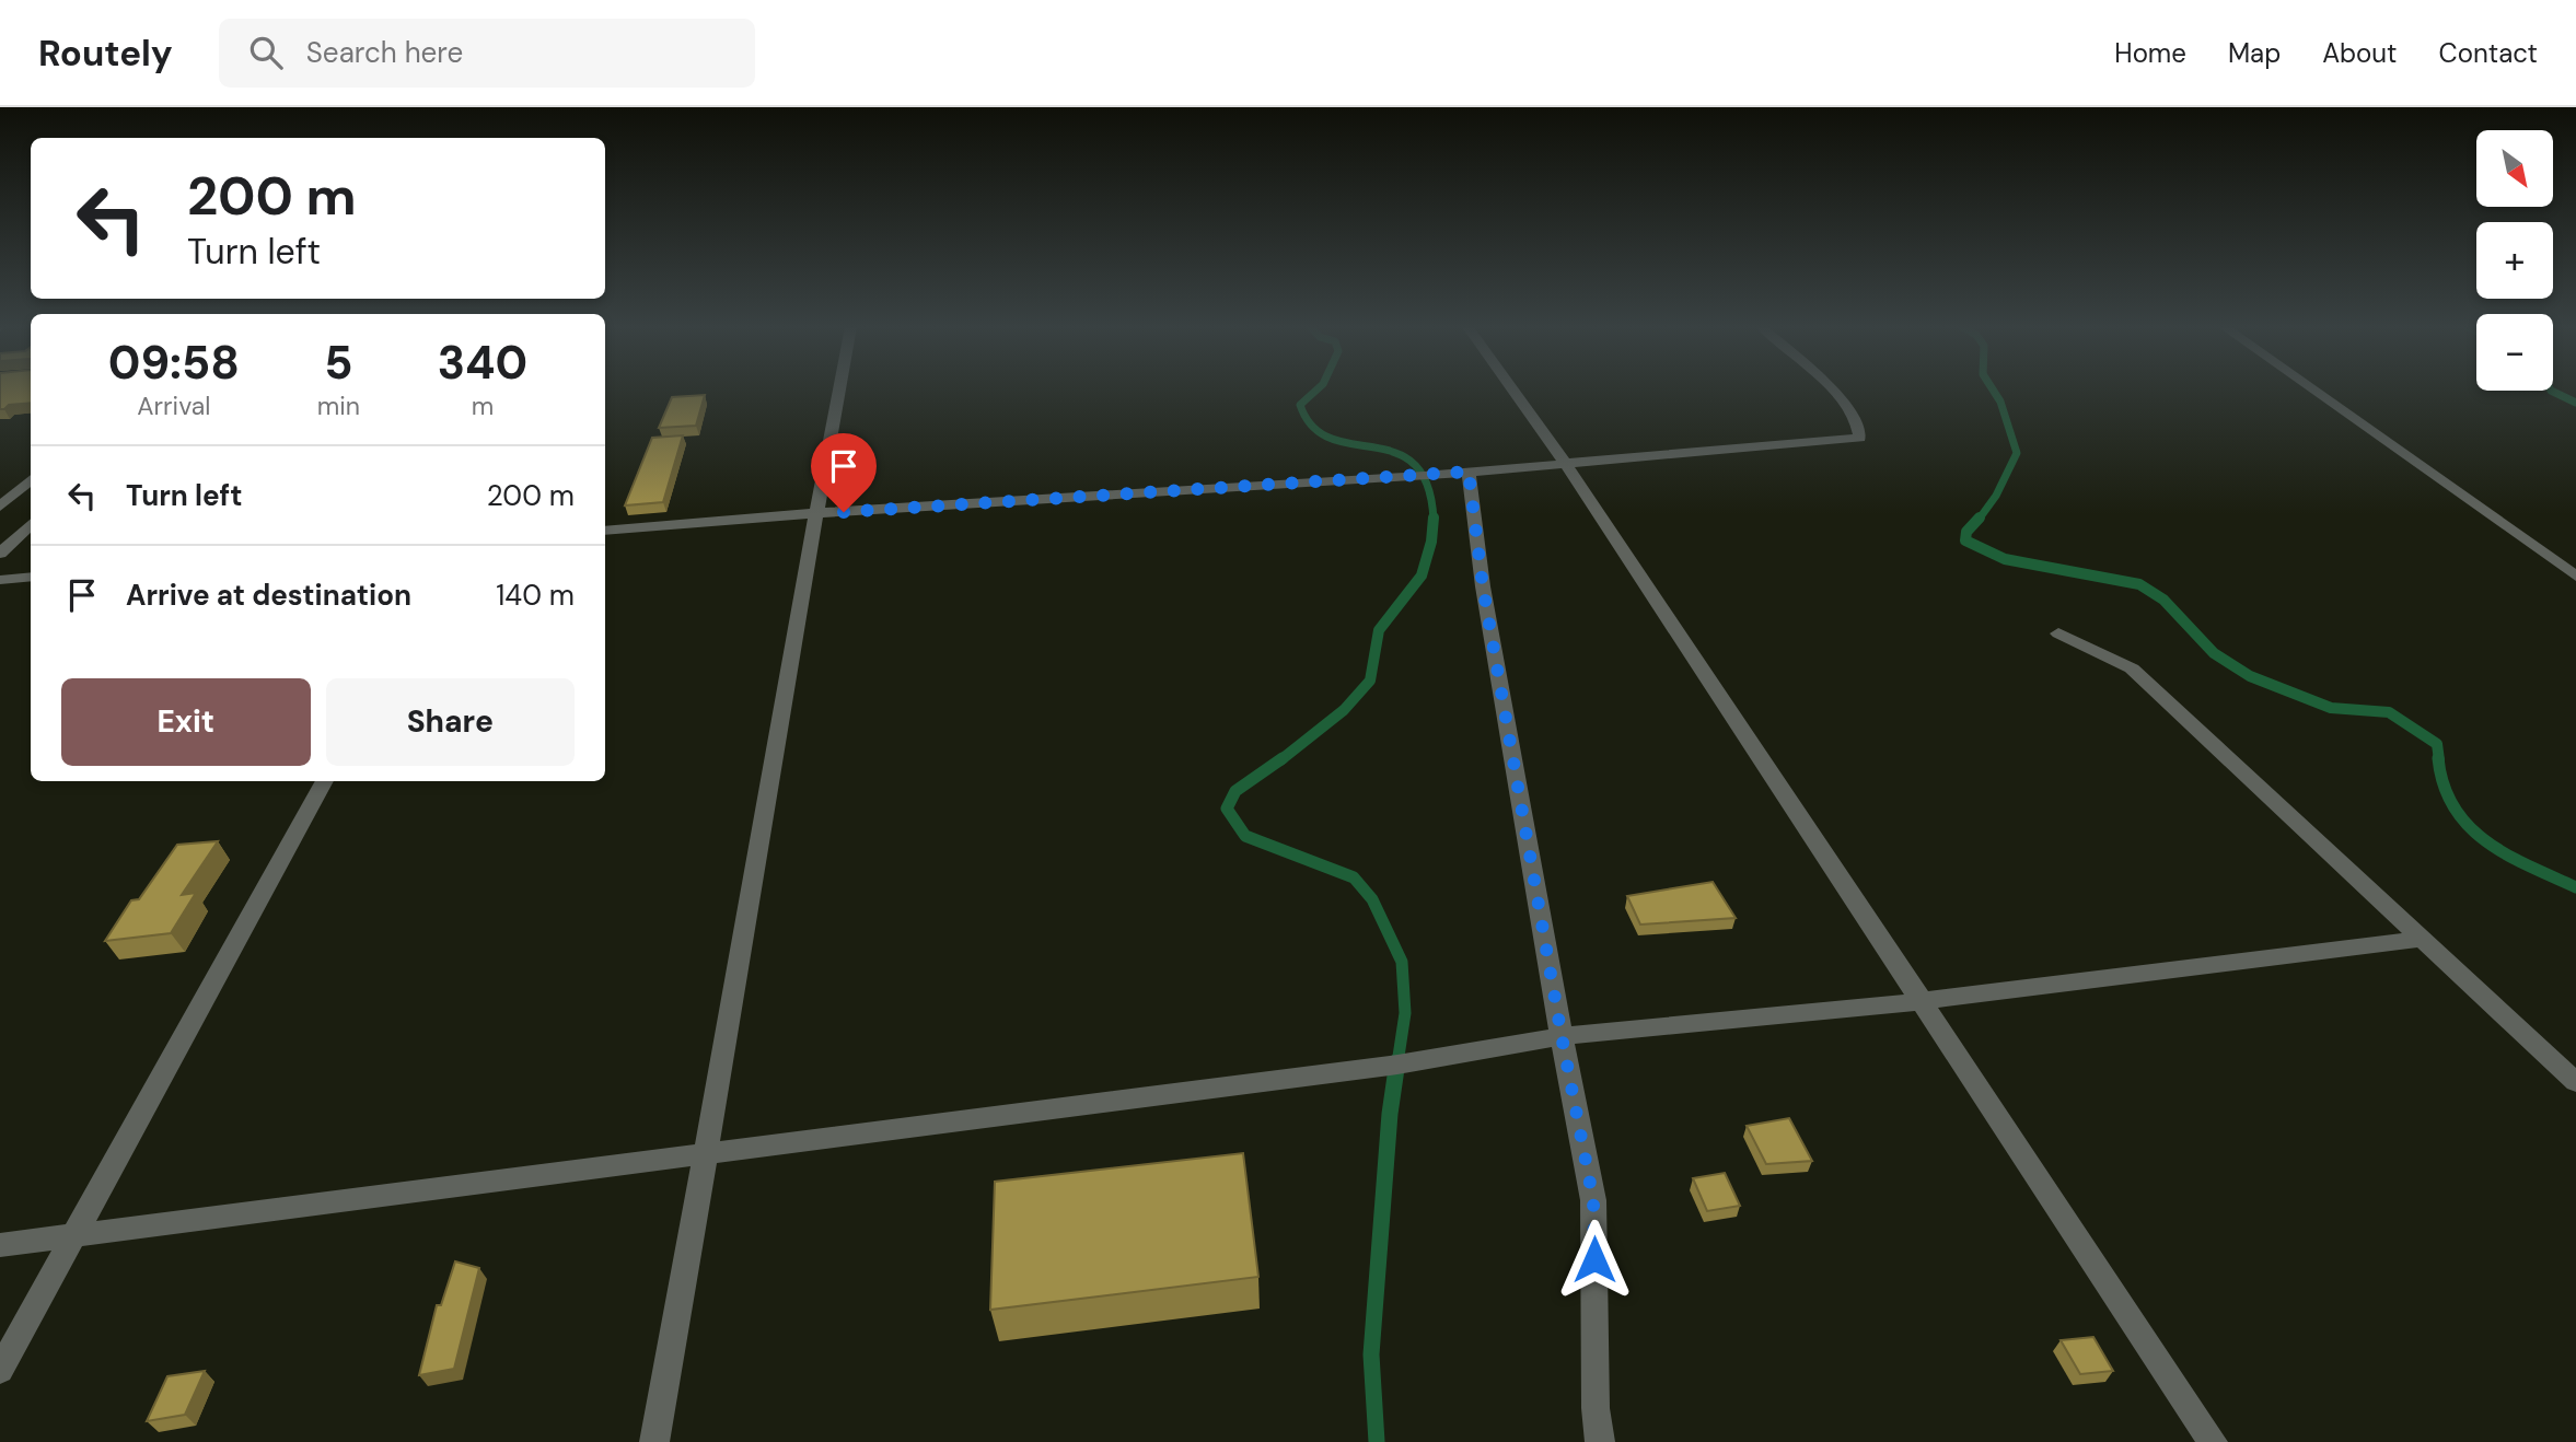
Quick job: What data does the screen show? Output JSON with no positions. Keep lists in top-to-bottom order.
{
  "north": "bottom right",
  "page": {
    "header": "Routely",
    "search": "Search here",
    "nav": [
      "Home",
      "Map",
      "About",
      "Contact"
    ],
    "map_buttons": ["+", "−"],
    "turn": ["200 m", "Turn left"],
    "eta": [
      "09:58",
      "Arrival",
      "5",
      "min",
      "340",
      "m"
    ],
    "list": [
      {
        "name": "Turn left",
        "value": "200 m"
      },
      {
        "name": "Arrive at destination",
        "value": "140 m"
      }
    ],
    "buttons": ["Exit", "Share"]
  }
}
